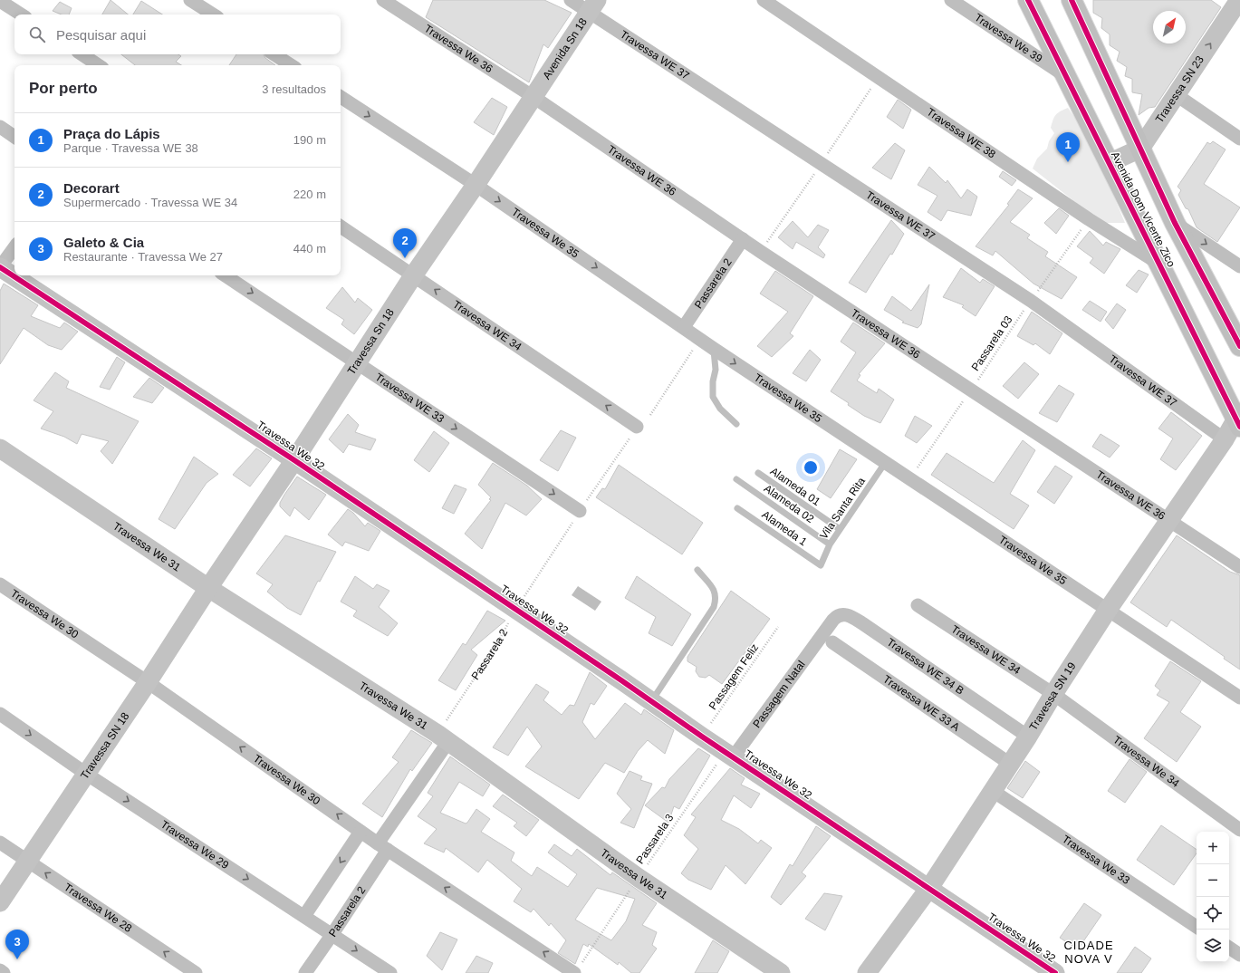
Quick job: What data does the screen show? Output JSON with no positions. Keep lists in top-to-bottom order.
{
  "streets": {
    "main road": ["Avenida Dom Vicente Zico"],
    "street": [
      "Travessa We 39",
      "Travessa We 36",
      "Avenida Sn 18",
      "Travessa WE 37",
      "Travessa SN 23",
      "Travessa WE 38",
      "Travessa WE 36",
      "Travessa We 35",
      "Passarela 2",
      "Travessa WE 34",
      "Travessa Sn 18",
      "Travessa WE 33",
      "Travessa We 32",
      "Travessa We 31",
      "Travessa We 30",
      "Travessa WE 34 B",
      "Passagem Natal",
      "Travessa SN 19",
      "Travessa WE 33 A",
      "Travessa SN 18",
      "Travessa We 34",
      "Travessa We 29",
      "Travessa We 33",
      "Travessa We 28"
    ],
    "lane": [
      "Alameda 01",
      "Alameda 02",
      "Vila Santa Rita",
      "Alameda 1"
    ],
    "path": ["Passarela 03", "Passagem Feliz", "Passarela 3"]
  },
  "crossings": [
    ["Travessa We 39", "Avenida Dom Vicente Zico"],
    ["Travessa We 36", "Avenida Sn 18"],
    ["Travessa We 36", "Travessa WE 36"],
    ["Travessa We 36", "Travessa Sn 18"],
    ["Avenida Sn 18", "Travessa WE 37"],
    ["Avenida Sn 18", "Travessa WE 36"],
    ["Avenida Sn 18", "Travessa Sn 18"],
    ["Travessa WE 37", "Passarela 03"],
    ["Travessa WE 37", "Travessa SN 19"],
    ["Travessa SN 23", "Avenida Dom Vicente Zico"],
    ["Travessa WE 38", "Avenida Dom Vicente Zico"],
    ["Travessa WE 38", "Passarela 03"],
    ["Travessa WE 36", "Passarela 2"],
    ["Travessa WE 36", "Travessa Sn 18"],
    ["Travessa WE 36", "Passarela 03"],
    ["Travessa WE 36", "Travessa SN 19"],
    ["Avenida Dom Vicente Zico", "Travessa SN 19"],
    ["Travessa We 35", "Passarela 2"],
    ["Travessa We 35", "Travessa Sn 18"],
    ["Travessa We 35", "Passarela 03"],
    ["Travessa We 35", "Vila Santa Rita"],
    ["Travessa We 35", "Travessa SN 19"],
    ["Passarela 2", "Travessa We 32"],
    ["Passarela 2", "Travessa We 31"],
    ["Passarela 2", "Travessa We 30"],
    ["Passarela 2", "Travessa We 29"],
    ["Travessa WE 34", "Travessa Sn 18"],
    ["Travessa WE 34", "Travessa SN 19"],
    ["Travessa WE 34", "Travessa We 34"],
    ["Travessa Sn 18", "Travessa WE 33"],
    ["Travessa Sn 18", "Travessa We 32"],
    ["Travessa Sn 18", "Travessa We 31"],
    ["Travessa Sn 18", "Travessa SN 18"],
    ["Travessa We 32", "Passagem Feliz"],
    ["Travessa We 32", "Passagem Natal"],
    ["Travessa We 32", "Travessa SN 19"],
    ["Travessa We 32", "Passarela 3"],
    ["Alameda 01", "Vila Santa Rita"],
    ["Alameda 02", "Vila Santa Rita"],
    ["Vila Santa Rita", "Alameda 1"],
    ["Travessa We 31", "Travessa SN 18"],
    ["Travessa We 31", "Passarela 3"],
    ["Travessa We 30", "Travessa SN 18"],
    ["Travessa We 30", "Passarela 3"],
    ["Travessa WE 34 B", "Passagem Natal"],
    ["Travessa WE 34 B", "Travessa SN 19"],
    ["Travessa WE 34 B", "Travessa WE 33 A"],
    ["Passagem Natal", "Travessa WE 33 A"],
    ["Passagem Natal", "Passarela 3"],
    ["Travessa SN 19", "Travessa WE 33 A"],
    ["Travessa SN 19", "Travessa We 34"],
    ["Travessa SN 19", "Travessa We 33"],
    ["Travessa SN 18", "Travessa We 29"],
    ["Travessa SN 18", "Travessa We 28"]
  ],
  "one_way": [
    "Travessa SN 23",
    "Travessa We 35",
    "Travessa WE 34",
    "Travessa WE 33",
    "Travessa We 30",
    "Travessa We 29",
    "Travessa We 28"
  ],
  "districts": ["CIDADE NOVA V"],
  "north": "top right",
  "page": {
    "search": "Pesquisar aqui",
    "heading": ["Por perto", "3 resultados"],
    "list": [
      {
        "mark": "1",
        "name": "Praça do Lápis",
        "note": "Parque · Travessa WE 38",
        "value": "190 m"
      },
      {
        "mark": "2",
        "name": "Decorart",
        "note": "Supermercado · Travessa WE 34",
        "value": "220 m"
      },
      {
        "mark": "3",
        "name": "Galeto & Cia",
        "note": "Restaurante · Travessa We 27",
        "value": "440 m"
      }
    ],
    "pins": ["1", "2", "3"],
    "map_buttons": ["+", "−"]
  }
}
